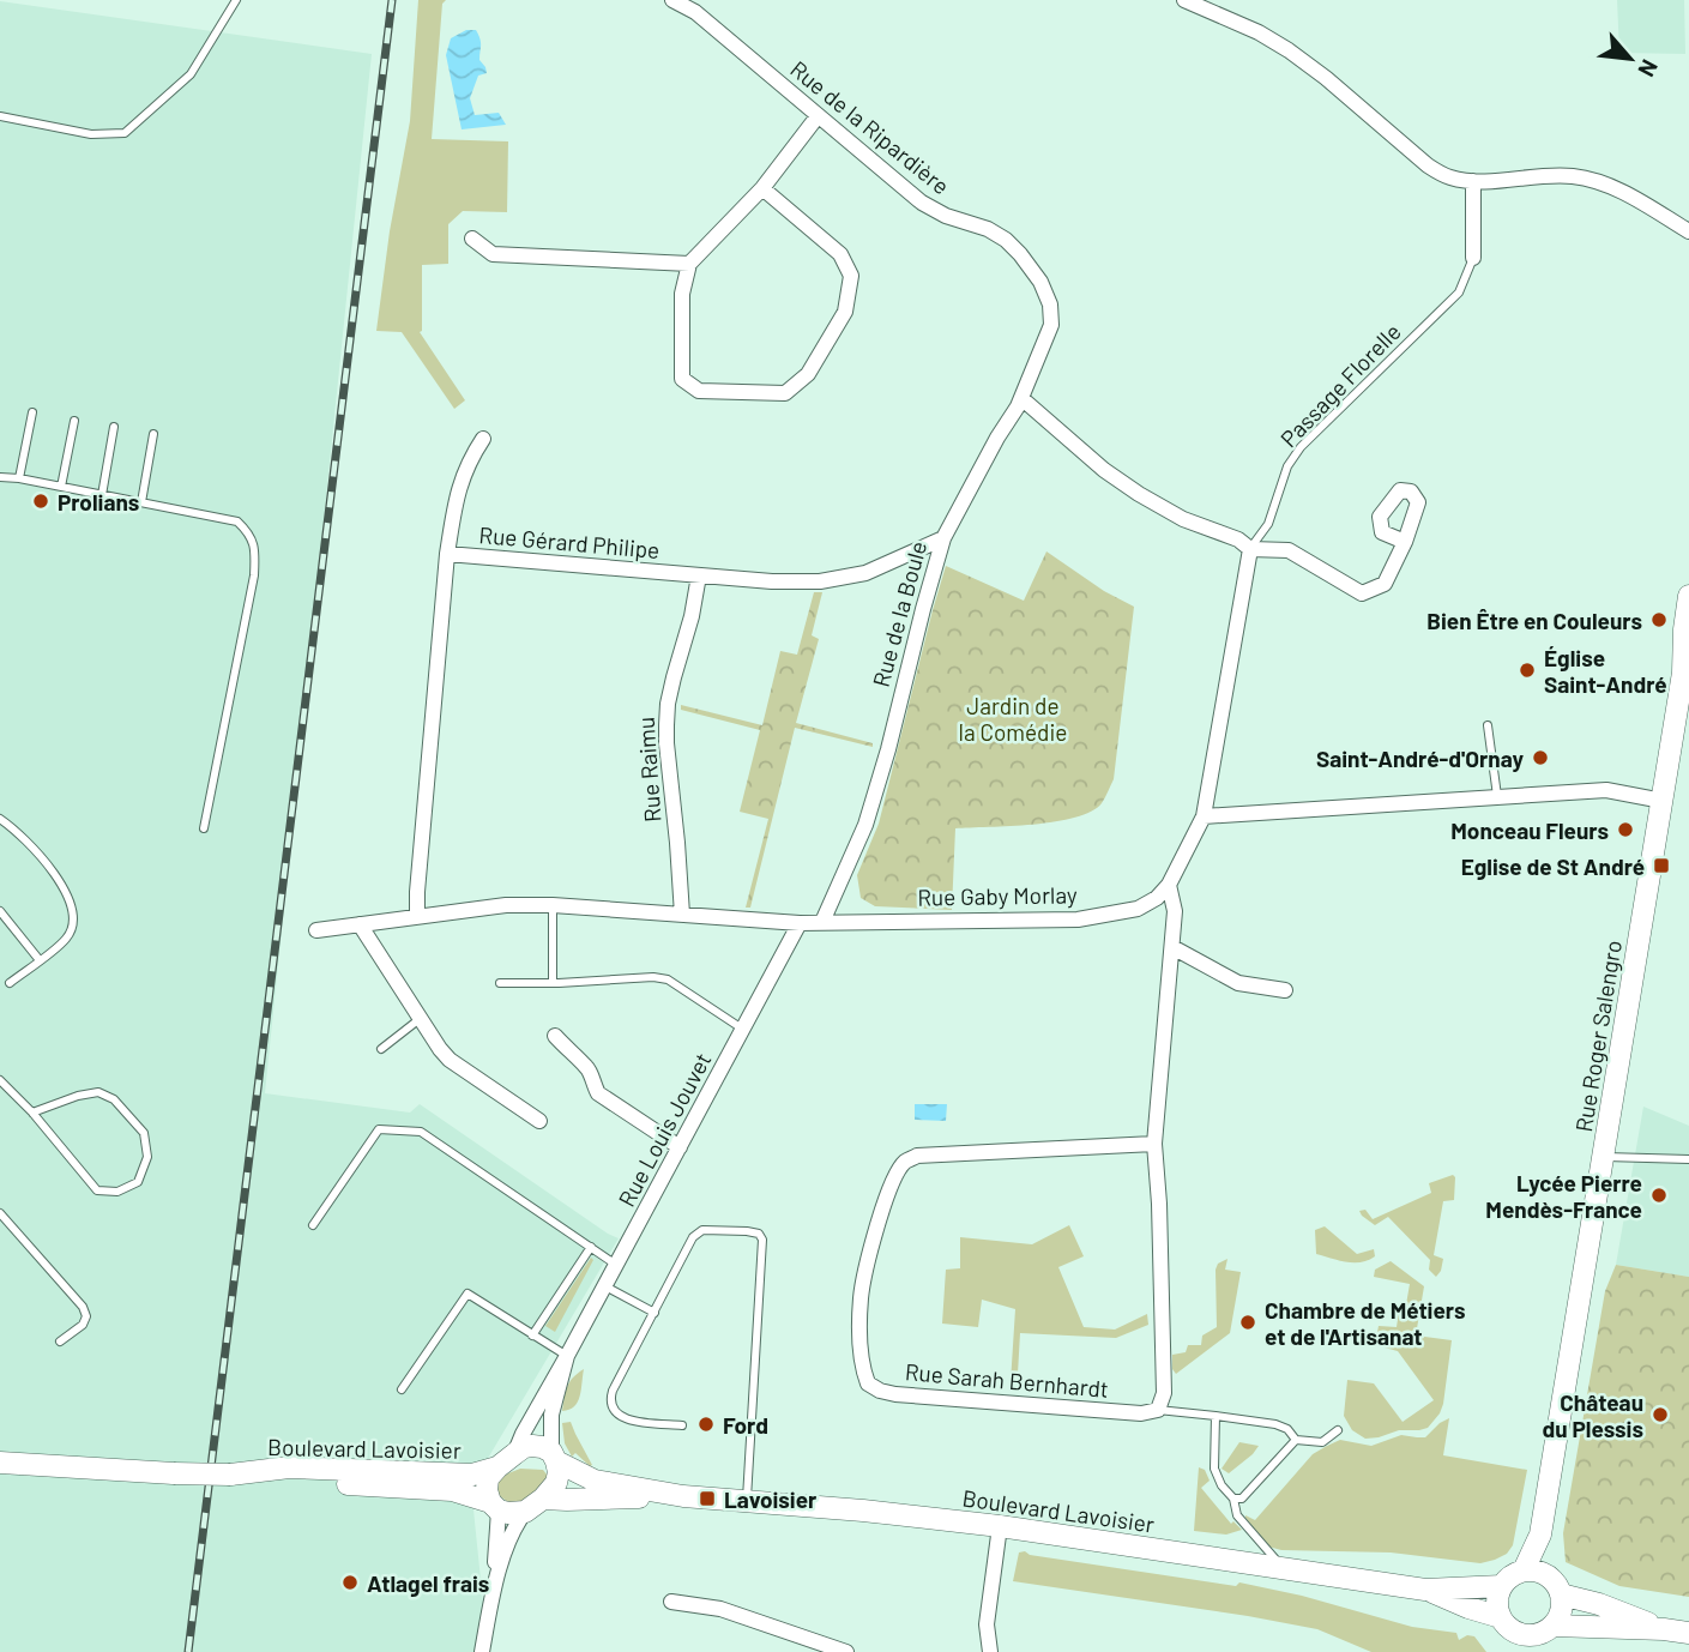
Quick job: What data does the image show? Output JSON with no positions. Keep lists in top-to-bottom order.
{
  "streets": {
    "main road": ["Rue Roger Salengro", "Boulevard Lavoisier"],
    "street": [
      "Rue de la Ripardière",
      "Rue Gérard Philipe",
      "Rue de la Boule",
      "Rue Raimu",
      "Rue Gaby Morlay",
      "Rue Louis Jouvet",
      "Rue Sarah Bernhardt"
    ],
    "lane": ["Passage Florelle"]
  },
  "crossings": [
    ["Rue de la Ripardière", "Rue de la Boule"],
    ["Passage Florelle", "Rue Gaby Morlay"],
    ["Rue Gérard Philipe", "Rue de la Boule"],
    ["Rue Gérard Philipe", "Rue Raimu"],
    ["Rue de la Boule", "Rue Gaby Morlay"],
    ["Rue Louis Jouvet", "Boulevard Lavoisier"]
  ],
  "parks": ["Jardin de la Comédie"],
  "places": {
    "other": [
      "Prolians",
      "Bien Être en Couleurs",
      "Église Saint-André",
      "Saint-André-d'Ornay",
      "Monceau Fleurs",
      "Lycée Pierre Mendès-France",
      "Chambre de Métiers et de l'Artisanat",
      "Château du Plessis",
      "Ford",
      "Atlagel frais"
    ],
    "transit": ["Eglise de St André", "Lavoisier"]
  },
  "north": "bottom right"
}
